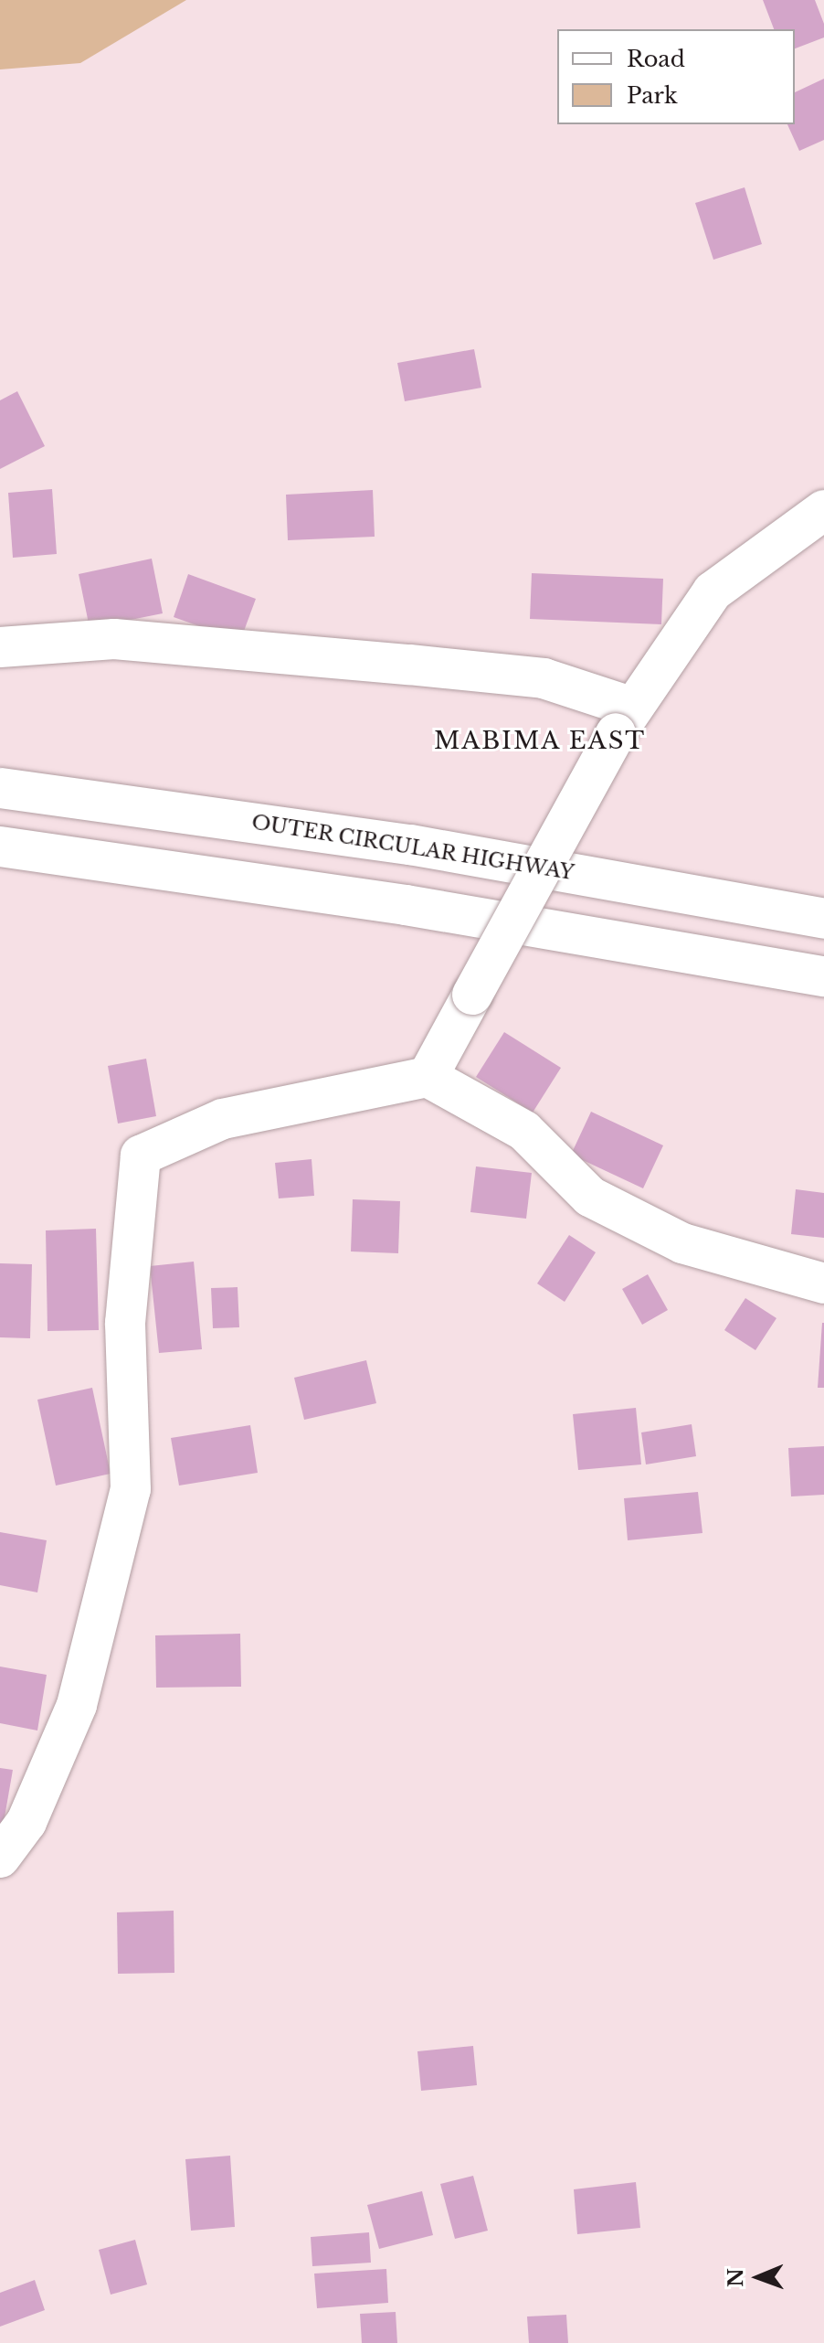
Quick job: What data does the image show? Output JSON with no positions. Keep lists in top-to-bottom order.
{
  "streets": {
    "main road": ["OUTER CIRCULAR HIGHWAY"]
  },
  "districts": ["MABIMA EAST"],
  "legend": ["Road", "Park"],
  "north": "left"
}
